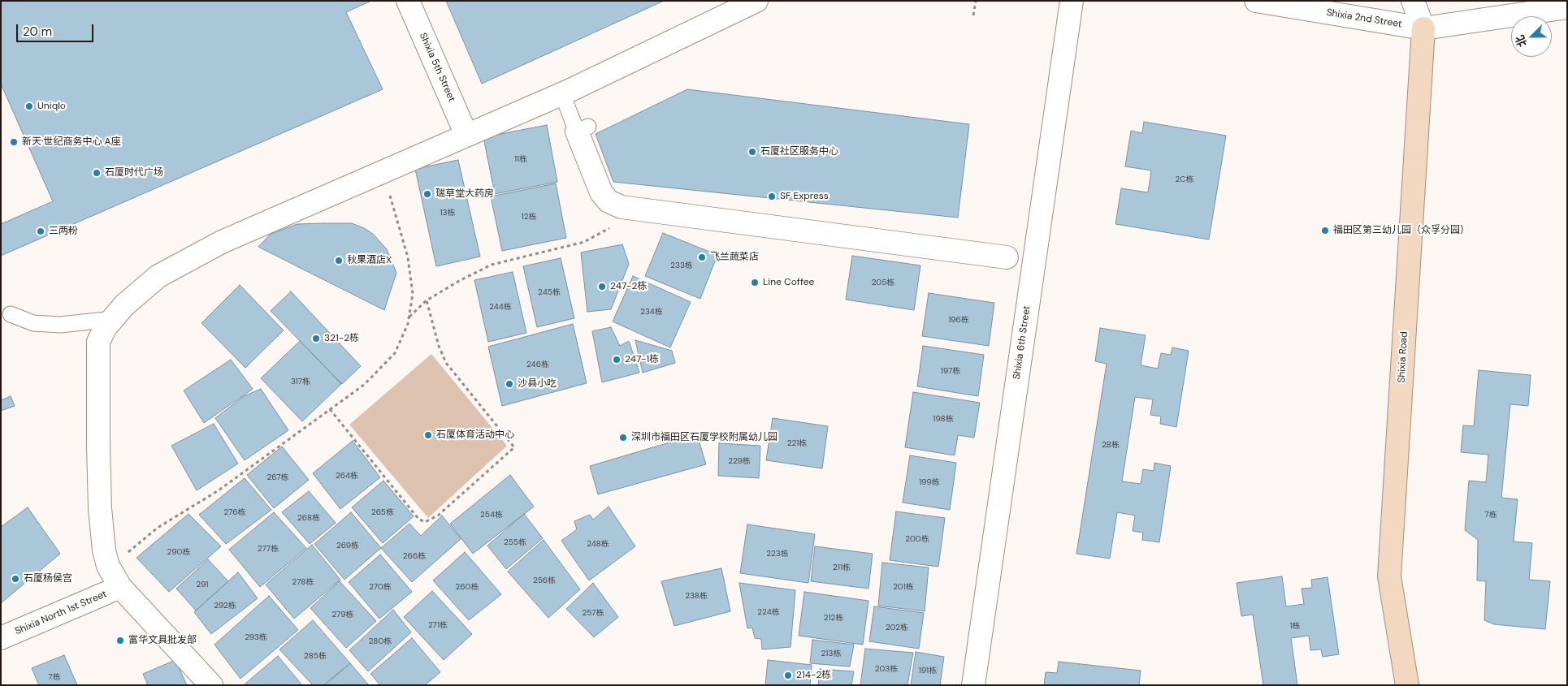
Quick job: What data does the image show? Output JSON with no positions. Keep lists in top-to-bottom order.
{
  "streets": {
    "street": [
      "Shixia 2nd Street",
      "Shixia 5th Street",
      "Shixia 6th Street",
      "Shixia Road",
      "Shixia North 1st Street"
    ]
  },
  "crossings": [
    ["Shixia 2nd Street", "Shixia Road"]
  ],
  "places": [
    "Uniqlo",
    "新天·世纪商务中心 A座",
    "石厦社区服务中心",
    "石厦时代广场",
    "瑞草堂大药房",
    "SF Express",
    "福田区第三幼儿园（众孚分园）",
    "三两粉",
    "飞兰蔬菜店",
    "秋果酒店X",
    "Line Coffee",
    "247-2栋",
    "321-2栋",
    "247-1栋",
    "沙县小吃",
    "石厦体育活动中心",
    "深圳市福田区石厦学校附属幼儿园",
    "石厦杨侯宫",
    "富华文具批发部",
    "214-2栋"
  ],
  "house_numbers": [
    "11栋",
    "2C栋",
    "13栋",
    "12栋",
    "233栋",
    "205栋",
    "245栋",
    "244栋",
    "234栋",
    "196栋",
    "246栋",
    "197栋",
    "317栋",
    "198栋",
    "221栋",
    "2B栋",
    "229栋",
    "264栋",
    "267栋",
    "199栋",
    "276栋",
    "265栋",
    "254栋",
    "7栋",
    "268栋",
    "200栋",
    "255栋",
    "248栋",
    "269栋",
    "277栋",
    "290栋",
    "223栋",
    "266栋",
    "211栋",
    "256栋",
    "278栋",
    "291",
    "270栋",
    "260栋",
    "201栋",
    "238栋",
    "292栋",
    "224栋",
    "257栋",
    "279栋",
    "212栋",
    "271栋",
    "1栋",
    "202栋",
    "293栋",
    "280栋",
    "213栋",
    "285栋",
    "203栋",
    "191栋",
    "7栋"
  ],
  "scale_bar": "20 m",
  "north": "bottom left"
}
